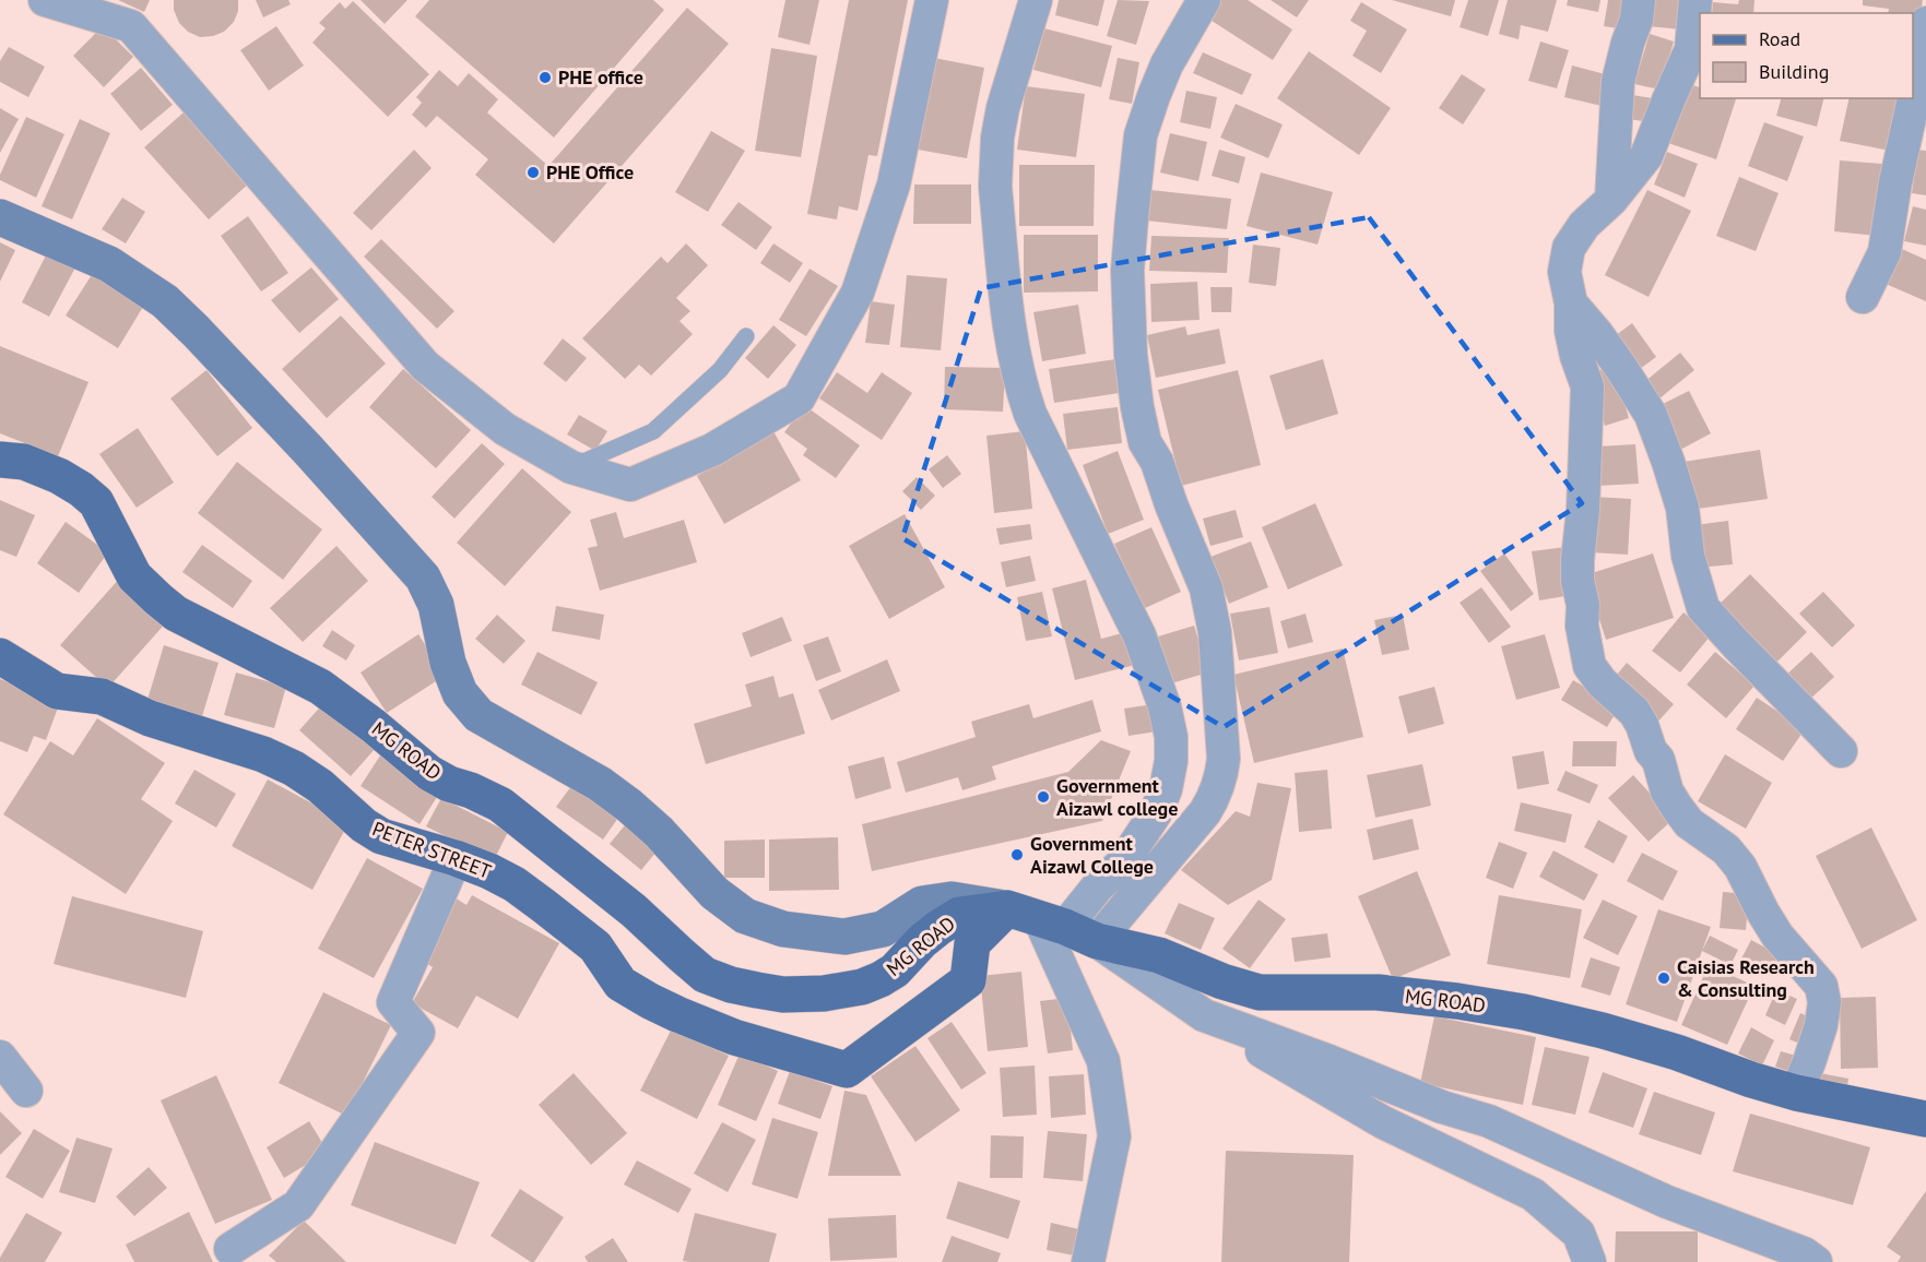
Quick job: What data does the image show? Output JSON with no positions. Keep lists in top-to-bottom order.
{
  "streets": {
    "main road": ["MG ROAD", "PETER STREET"]
  },
  "crossings": [
    ["MG ROAD", "PETER STREET"]
  ],
  "places": [
    "PHE office",
    "PHE Office",
    "Government Aizawl college",
    "Government Aizawl College",
    "Caisias Research & Consulting"
  ],
  "legend": ["Road", "Building"]
}
